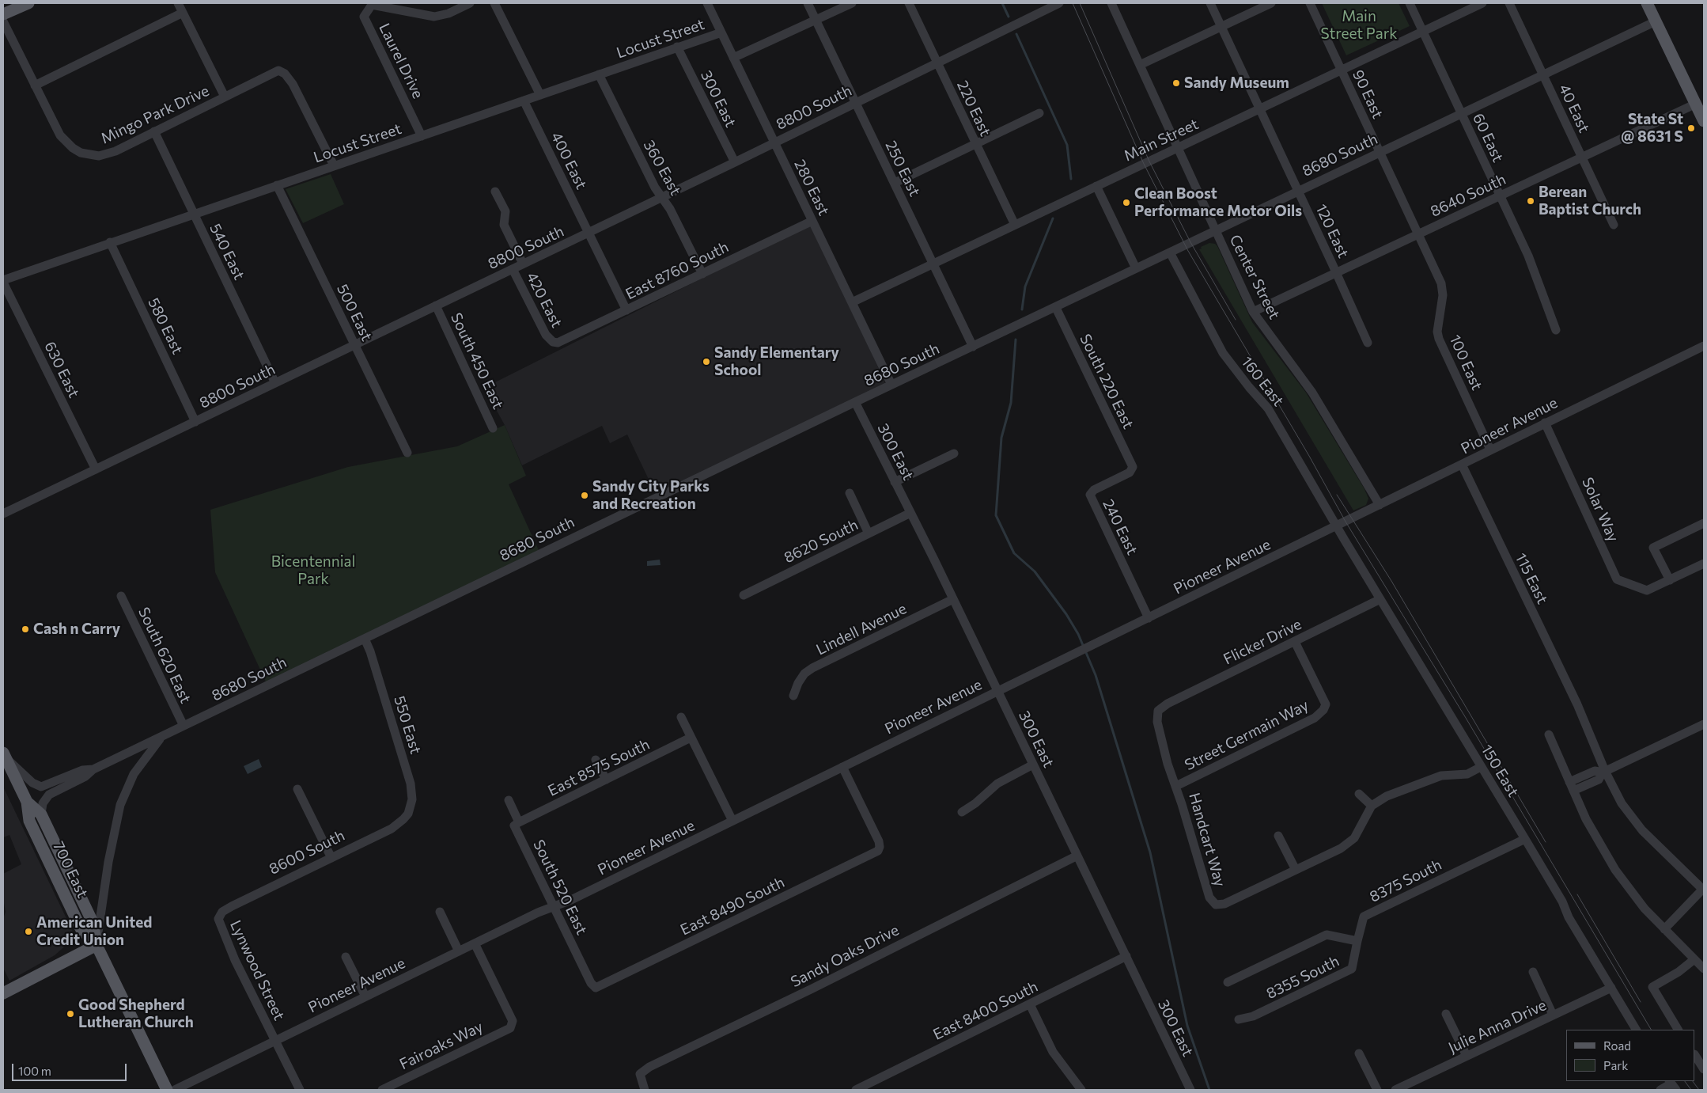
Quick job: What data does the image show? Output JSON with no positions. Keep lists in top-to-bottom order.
{
  "streets": {
    "main road": ["700 East"],
    "street": [
      "Locust Street",
      "Laurel Drive",
      "90 East",
      "300 East",
      "8800 South",
      "220 East",
      "40 East",
      "Mingo Park Drive",
      "60 East",
      "Main Street",
      "8680 South",
      "400 East",
      "360 East",
      "250 East",
      "280 East",
      "8640 South",
      "120 East",
      "540 East",
      "East 8760 South",
      "Center Street",
      "420 East",
      "500 East",
      "580 East",
      "South 450 East",
      "100 East",
      "630 East",
      "South 220 East",
      "160 East",
      "Pioneer Avenue",
      "Solar Way",
      "240 East",
      "8620 South",
      "115 East",
      "Lindell Avenue",
      "Flicker Drive",
      "South 620 East",
      "550 East",
      "Street Germain Way",
      "East 8575 South",
      "150 East",
      "Handcart Way",
      "8600 South",
      "8375 South",
      "South 520 East",
      "East 8490 South",
      "Sandy Oaks Drive",
      "Lynwood Street",
      "8355 South",
      "East 8400 South",
      "Julie Anna Drive",
      "Fairoaks Way"
    ]
  },
  "crossings": [
    ["Locust Street", "Laurel Drive"],
    ["Locust Street", "300 East"],
    ["Locust Street", "Mingo Park Drive"],
    ["Locust Street", "400 East"],
    ["Locust Street", "360 East"],
    ["Locust Street", "280 East"],
    ["Locust Street", "540 East"],
    ["Locust Street", "500 East"],
    ["Locust Street", "580 East"],
    ["Locust Street", "630 East"],
    ["90 East", "Main Street"],
    ["90 East", "8680 South"],
    ["90 East", "8640 South"],
    ["90 East", "100 East"],
    ["300 East", "8800 South"],
    ["300 East", "8680 South"],
    ["300 East", "Pioneer Avenue"],
    ["300 East", "8620 South"],
    ["300 East", "Lindell Avenue"],
    ["300 East", "Sandy Oaks Drive"],
    ["300 East", "East 8400 South"],
    ["8800 South", "220 East"],
    ["8800 South", "400 East"],
    ["8800 South", "360 East"],
    ["8800 South", "250 East"],
    ["8800 South", "280 East"],
    ["8800 South", "540 East"],
    ["8800 South", "420 East"],
    ["8800 South", "500 East"],
    ["8800 South", "580 East"],
    ["8800 South", "South 450 East"],
    ["8800 South", "630 East"],
    ["220 East", "Main Street"],
    ["40 East", "8680 South"],
    ["40 East", "8640 South"],
    ["Mingo Park Drive", "540 East"],
    ["60 East", "Main Street"],
    ["60 East", "8680 South"],
    ["60 East", "8640 South"],
    ["Main Street", "250 East"],
    ["Main Street", "280 East"],
    ["Main Street", "120 East"],
    ["Main Street", "Center Street"],
    ["8680 South", "250 East"],
    ["8680 South", "280 East"],
    ["8680 South", "120 East"],
    ["8680 South", "Center Street"],
    ["8680 South", "South 220 East"],
    ["8680 South", "160 East"],
    ["8680 South", "South 620 East"],
    ["8680 South", "550 East"],
    ["400 East", "East 8760 South"],
    ["360 East", "East 8760 South"],
    ["280 East", "East 8760 South"],
    ["8640 South", "120 East"],
    ["8640 South", "Center Street"],
    ["East 8760 South", "420 East"],
    ["Center Street", "Pioneer Avenue"],
    ["100 East", "Pioneer Avenue"],
    ["South 220 East", "240 East"],
    ["160 East", "Pioneer Avenue"],
    ["160 East", "150 East"],
    ["Pioneer Avenue", "Solar Way"],
    ["Pioneer Avenue", "240 East"],
    ["Pioneer Avenue", "115 East"],
    ["Pioneer Avenue", "150 East"],
    ["Pioneer Avenue", "South 520 East"],
    ["Pioneer Avenue", "East 8490 South"],
    ["Pioneer Avenue", "Lynwood Street"],
    ["Pioneer Avenue", "Fairoaks Way"],
    ["Flicker Drive", "Street Germain Way"],
    ["Flicker Drive", "150 East"],
    ["Flicker Drive", "Handcart Way"],
    ["550 East", "8600 South"],
    ["Street Germain Way", "Handcart Way"],
    ["East 8575 South", "South 520 East"],
    ["150 East", "8375 South"],
    ["150 East", "Julie Anna Drive"],
    ["8600 South", "Lynwood Street"],
    ["8375 South", "8355 South"],
    ["South 520 East", "East 8490 South"]
  ],
  "parks": ["Main Street Park", "Bicentennial Park"],
  "places": [
    "Sandy Museum",
    "State St @ 8631 S",
    "Berean Baptist Church",
    "Clean Boost Performance Motor Oils",
    "Sandy Elementary School",
    "Sandy City Parks and Recreation",
    "Cash n Carry",
    "American United Credit Union",
    "Good Shepherd Lutheran Church"
  ],
  "legend": ["Road", "Park"],
  "scale_bar": "100 m"
}
